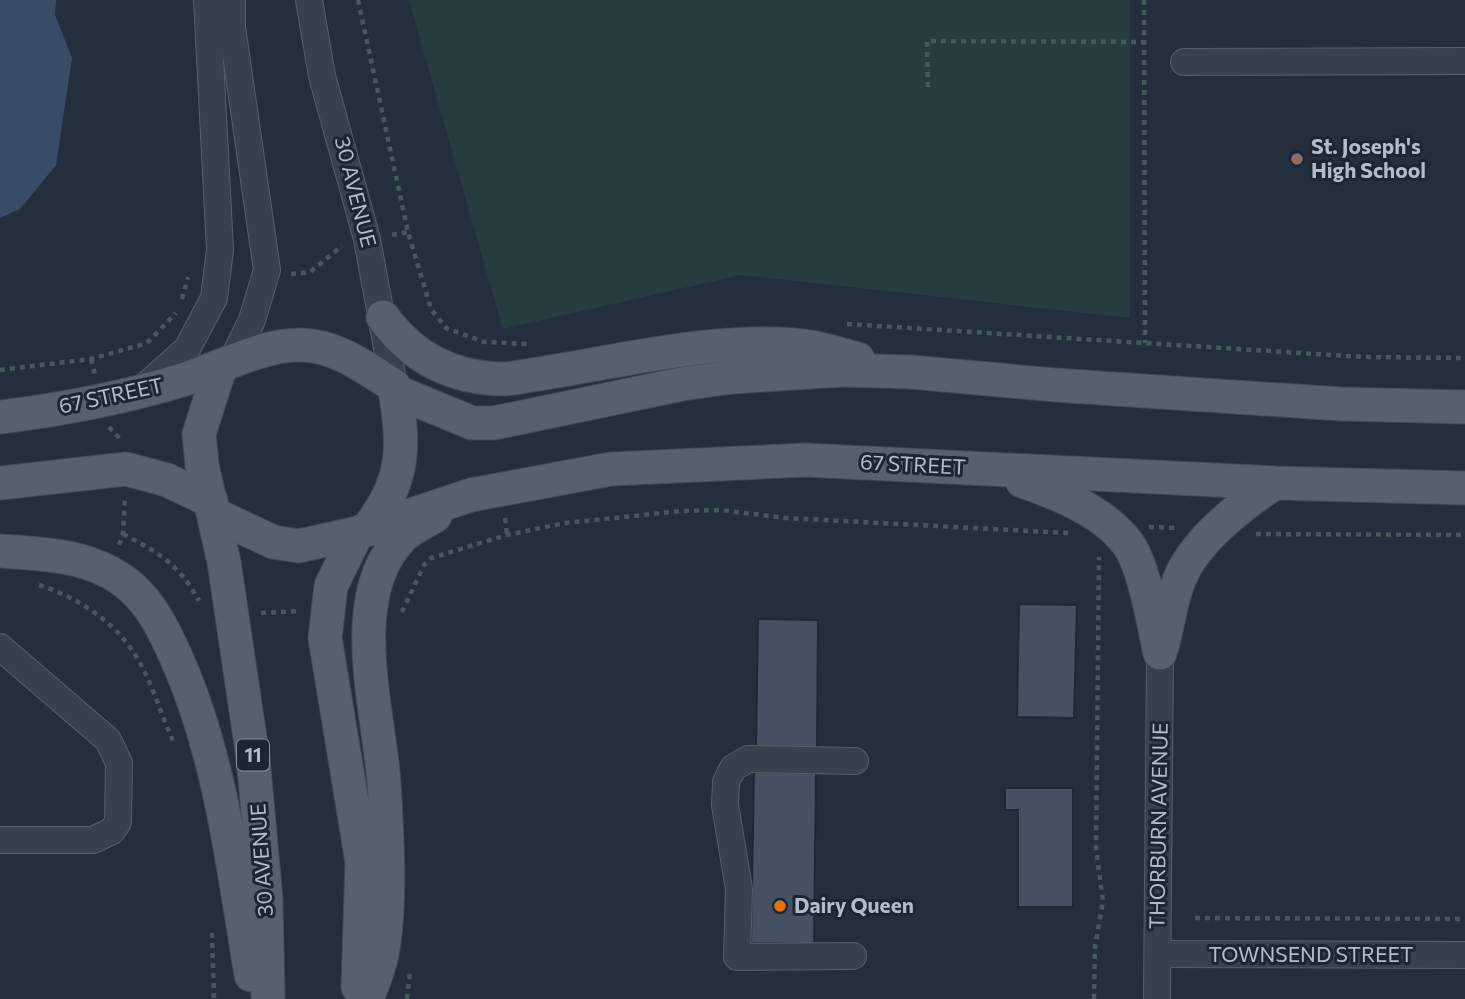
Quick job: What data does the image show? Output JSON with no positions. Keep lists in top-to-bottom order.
{
  "streets": {
    "main road": ["30 AVENUE", "67 STREET", "11"],
    "street": ["THORBURN AVENUE", "TOWNSEND STREET"]
  },
  "crossings": [
    ["30 AVENUE", "67 STREET"],
    ["THORBURN AVENUE", "TOWNSEND STREET"]
  ],
  "places": ["St. Joseph's High School", "Dairy Queen"]
}
